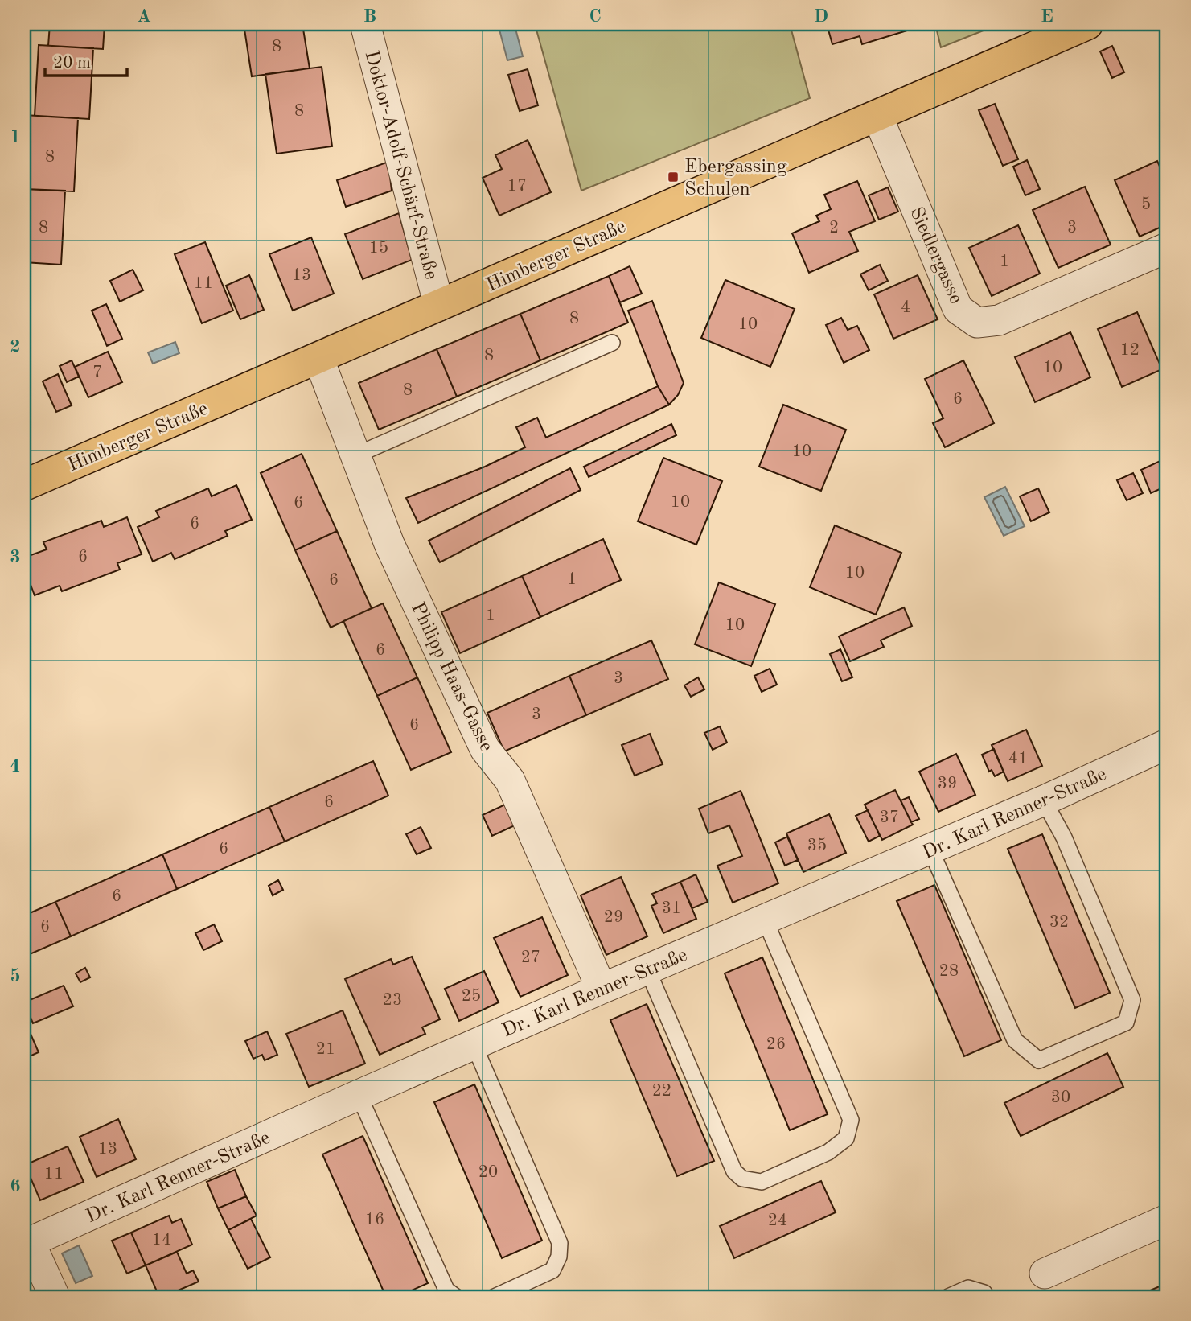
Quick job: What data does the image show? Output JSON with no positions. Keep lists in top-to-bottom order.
{
  "streets": {
    "main road": ["Himberger Straße"],
    "street": [
      "Doktor-Adolf-Schärf-Straße",
      "Siedlergasse",
      "Philipp Haas-Gasse",
      "Dr. Karl Renner-Straße"
    ]
  },
  "crossings": [
    ["Doktor-Adolf-Schärf-Straße", "Himberger Straße"],
    ["Himberger Straße", "Siedlergasse"],
    ["Himberger Straße", "Philipp Haas-Gasse"],
    ["Philipp Haas-Gasse", "Dr. Karl Renner-Straße"]
  ],
  "places": {
    "transit": ["Ebergassing Schulen"]
  },
  "house_numbers": [
    "8",
    "8",
    "8",
    "17",
    "5",
    "8",
    "2",
    "3",
    "15",
    "1",
    "13",
    "11",
    "4",
    "8",
    "10",
    "12",
    "8",
    "10",
    "7",
    "8",
    "6",
    "10",
    "10",
    "6",
    "6",
    "6",
    "10",
    "1",
    "6",
    "1",
    "10",
    "6",
    "3",
    "3",
    "6",
    "41",
    "39",
    "6",
    "37",
    "35",
    "6",
    "6",
    "31",
    "29",
    "32",
    "6",
    "27",
    "28",
    "25",
    "23",
    "26",
    "21",
    "22",
    "30",
    "13",
    "20",
    "11",
    "16",
    "24",
    "14"
  ],
  "scale_bar": "20 m",
  "grid": {
    "columns": [
      "A",
      "B",
      "C",
      "D",
      "E"
    ],
    "rows": [
      "1",
      "2",
      "3",
      "4",
      "5",
      "6"
    ]
  }
}
